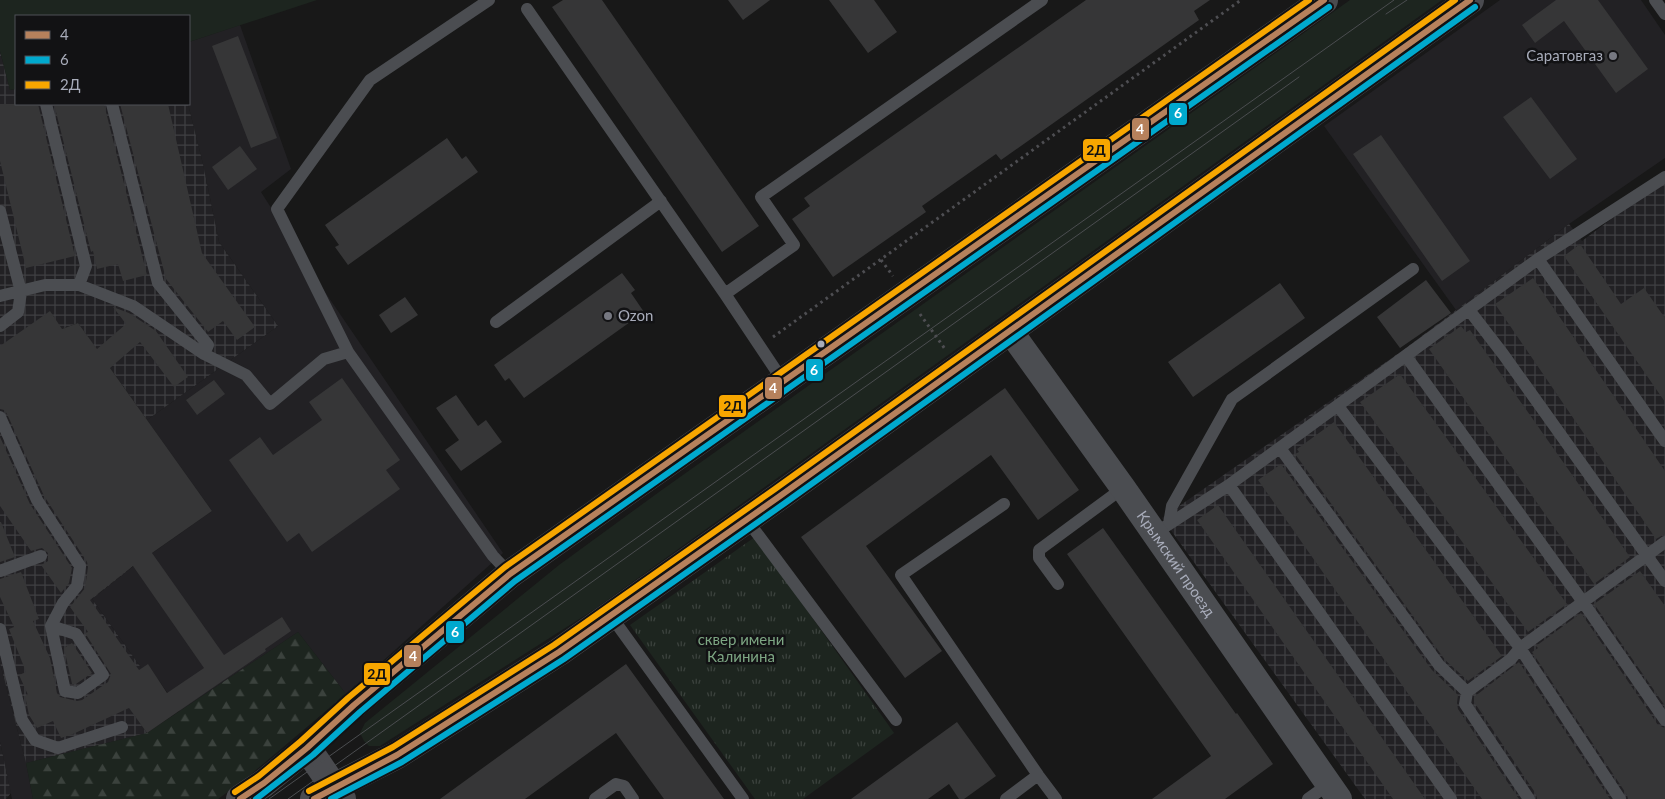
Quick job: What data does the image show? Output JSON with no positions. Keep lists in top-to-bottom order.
{
  "streets": {
    "street": ["Крымский проезд"]
  },
  "parks": ["сквер имени Калинина"],
  "places": ["Саратовгаз", "Ozon"],
  "lines": ["transit line 4", "transit line 2Д", "transit line 6"],
  "legend": ["4", "6", "2Д"]
}
